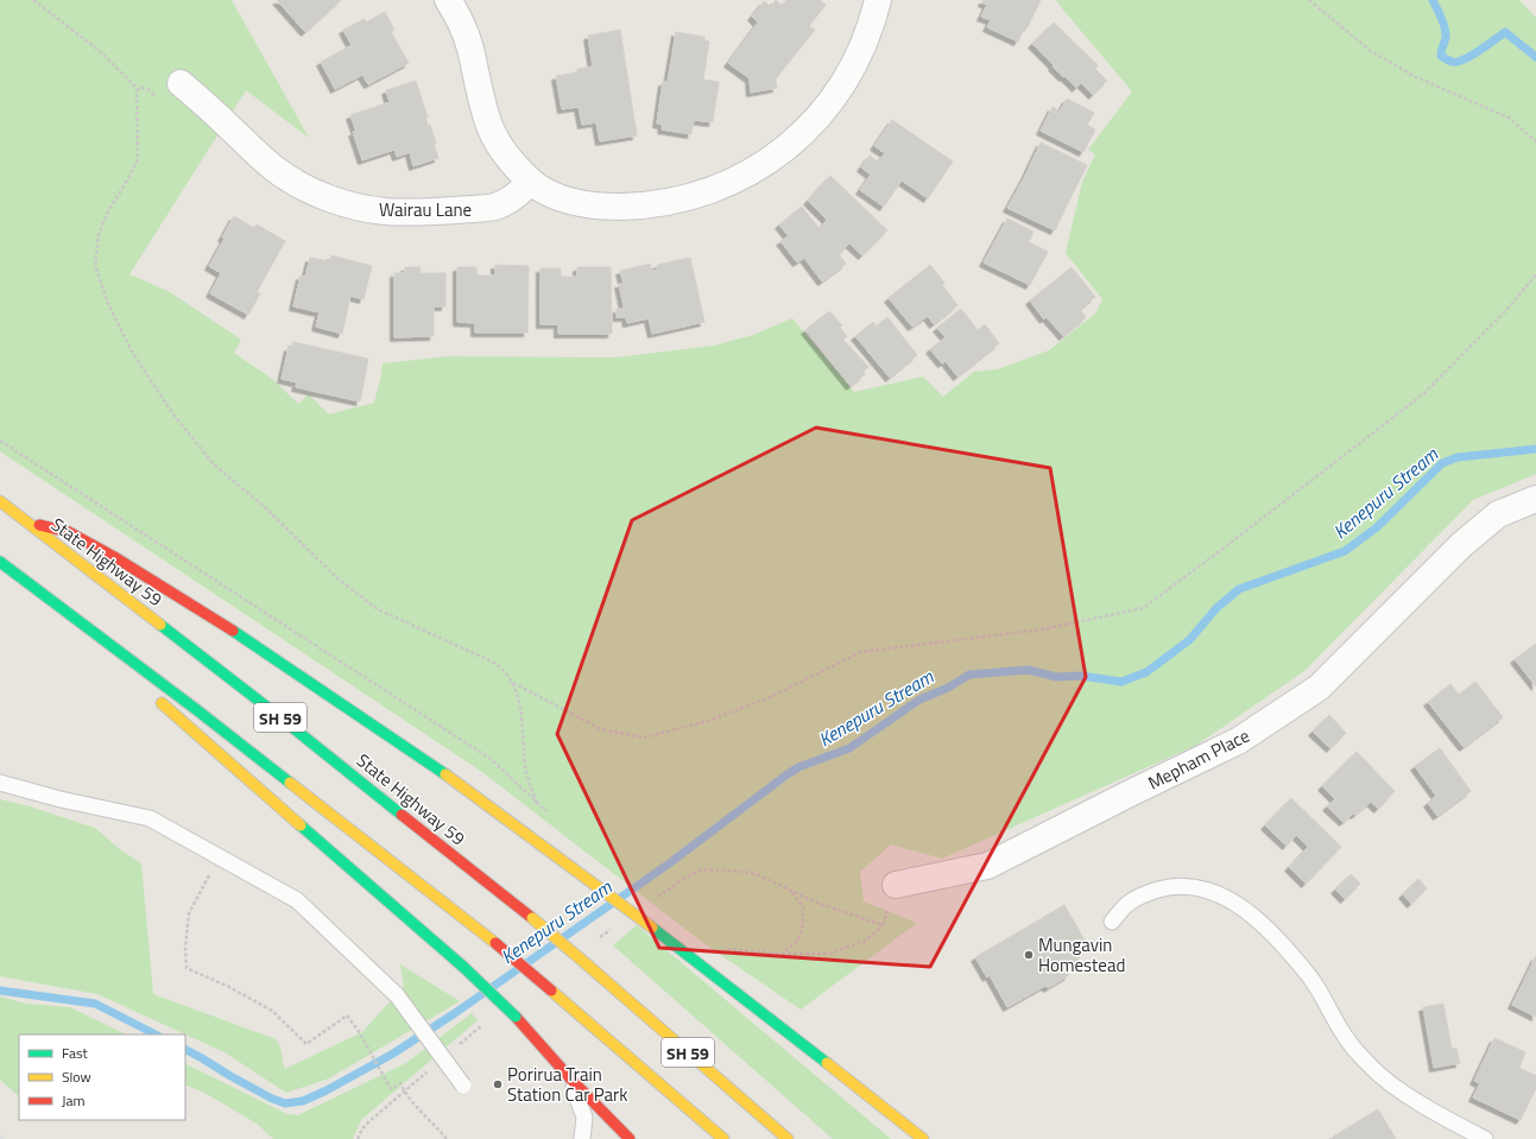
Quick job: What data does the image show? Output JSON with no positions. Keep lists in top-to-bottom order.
{
  "streets": {
    "main road": ["State Highway 59", "SH 59"],
    "street": ["Wairau Lane", "Mepham Place"]
  },
  "water": ["Kenepuru Stream"],
  "places": ["Mungavin Homestead", "Porirua Train Station Car Park"],
  "legend": ["Fast", "Slow", "Jam"]
}
